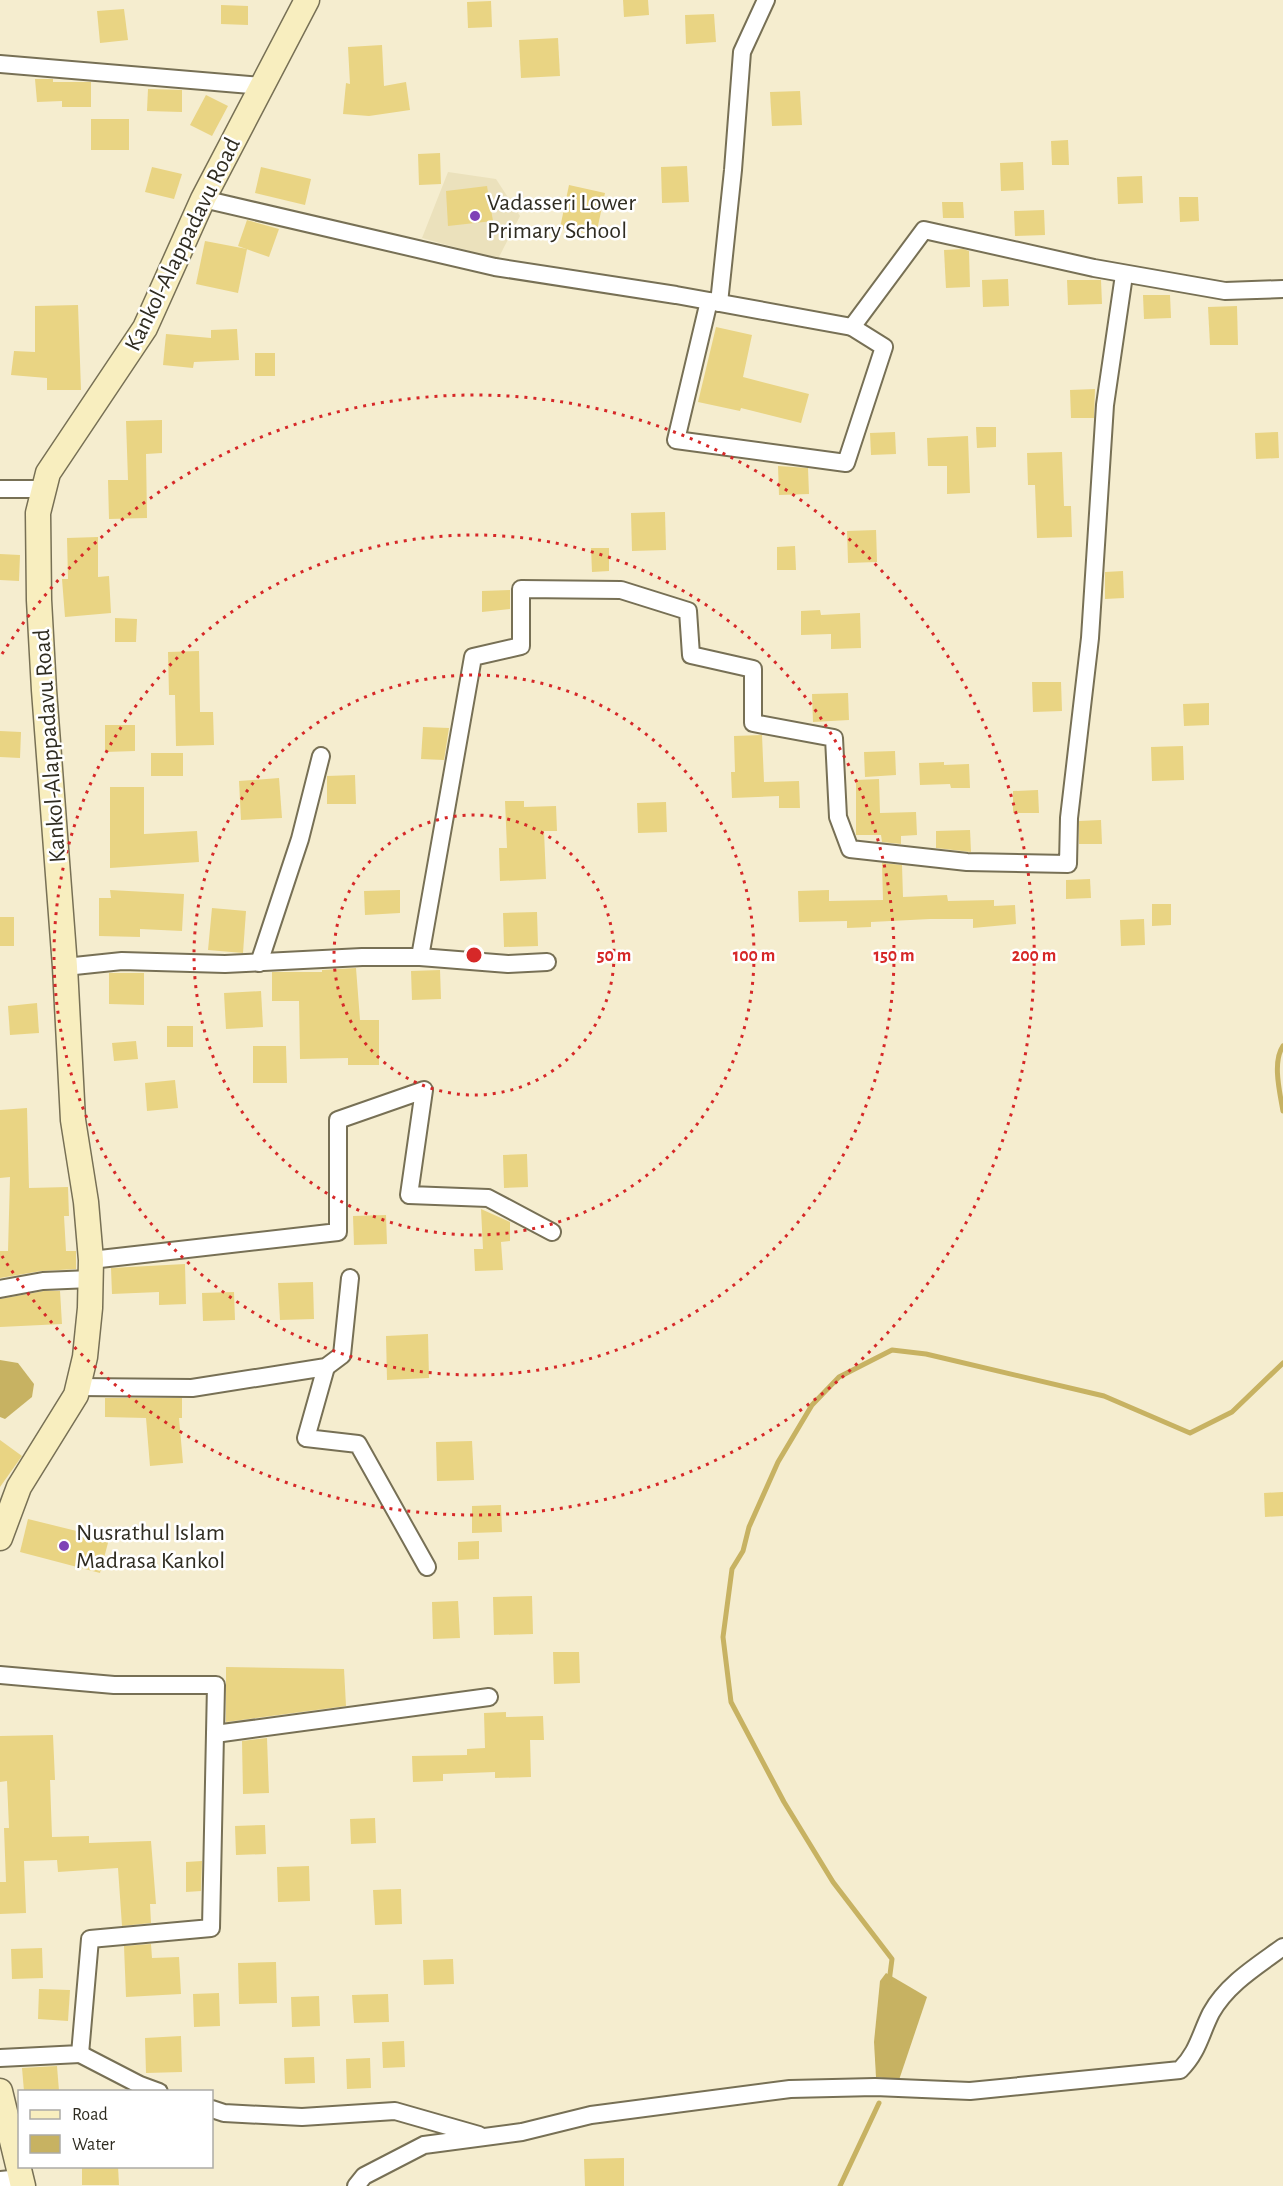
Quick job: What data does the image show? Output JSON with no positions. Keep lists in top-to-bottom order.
{
  "streets": {
    "main road": ["Kankol-Alappadavu Road"]
  },
  "places": ["Vadasseri Lower Primary School", "Nusrathul Islam Madrasa Kankol"],
  "legend": ["Road", "Water"],
  "rings": [
    "50 m",
    "100 m",
    "150 m",
    "200 m"
  ]
}
